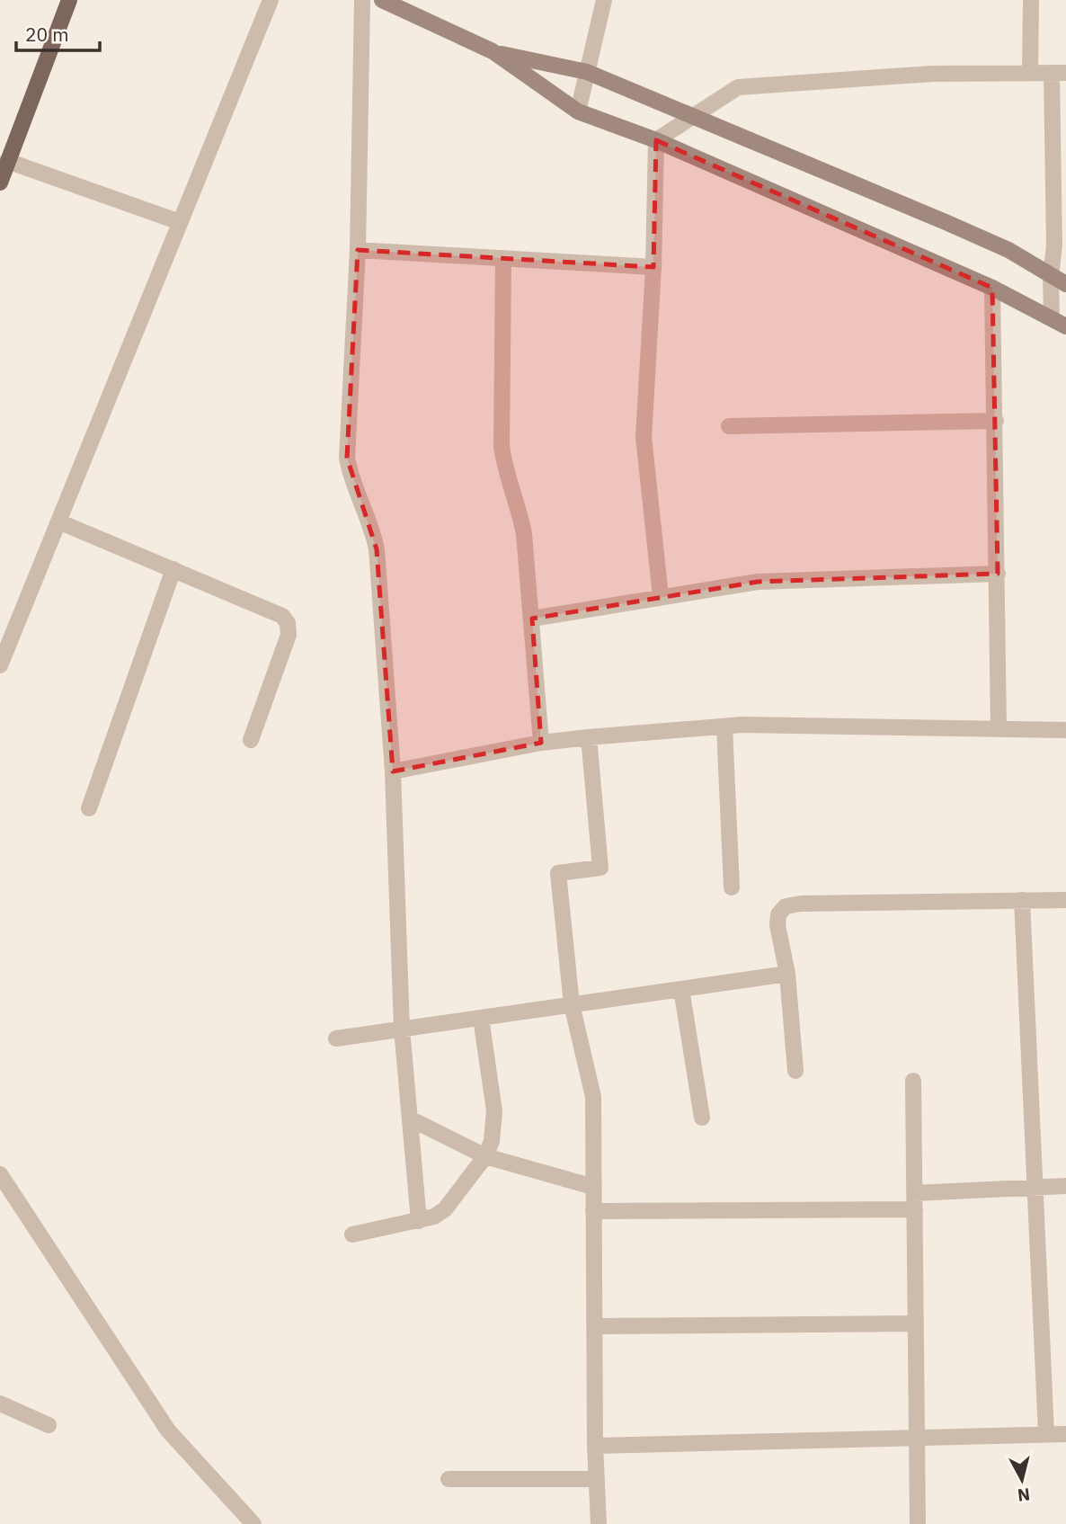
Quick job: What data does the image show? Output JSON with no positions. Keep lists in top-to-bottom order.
{
  "scale_bar": "20 m",
  "north": "bottom"
}
